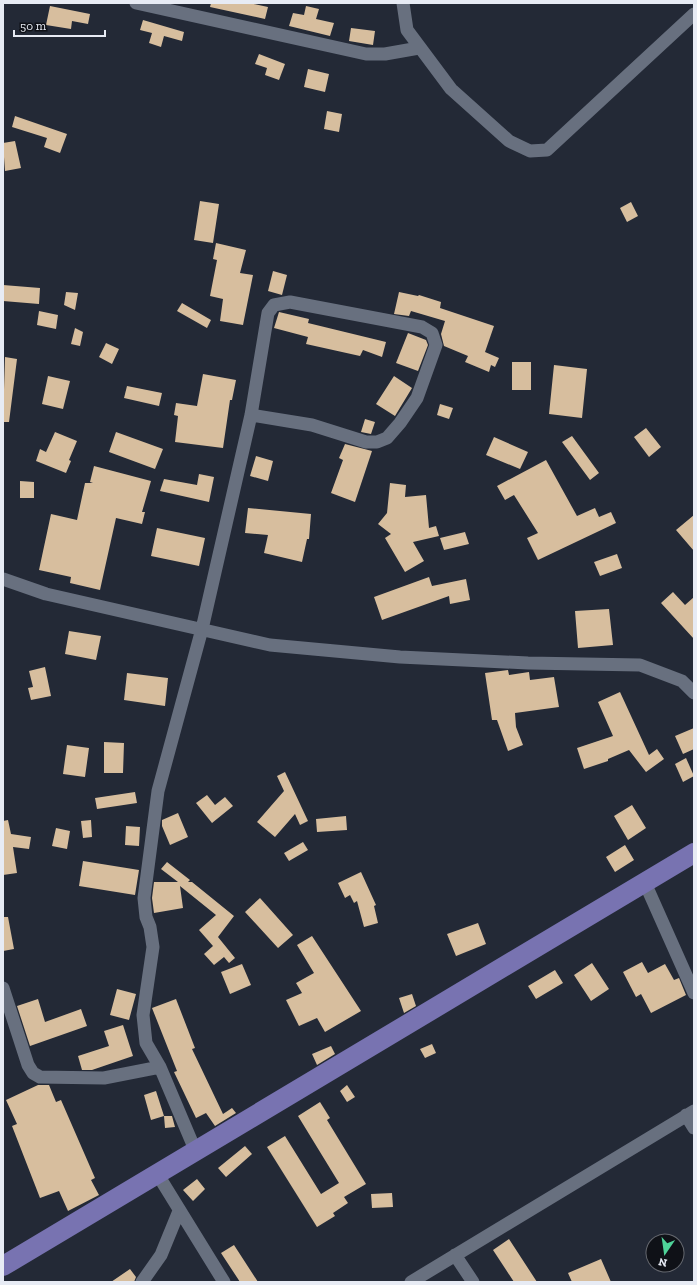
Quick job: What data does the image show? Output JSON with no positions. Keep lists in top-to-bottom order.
{
  "scale_bar": "50 m",
  "north": "bottom"
}
